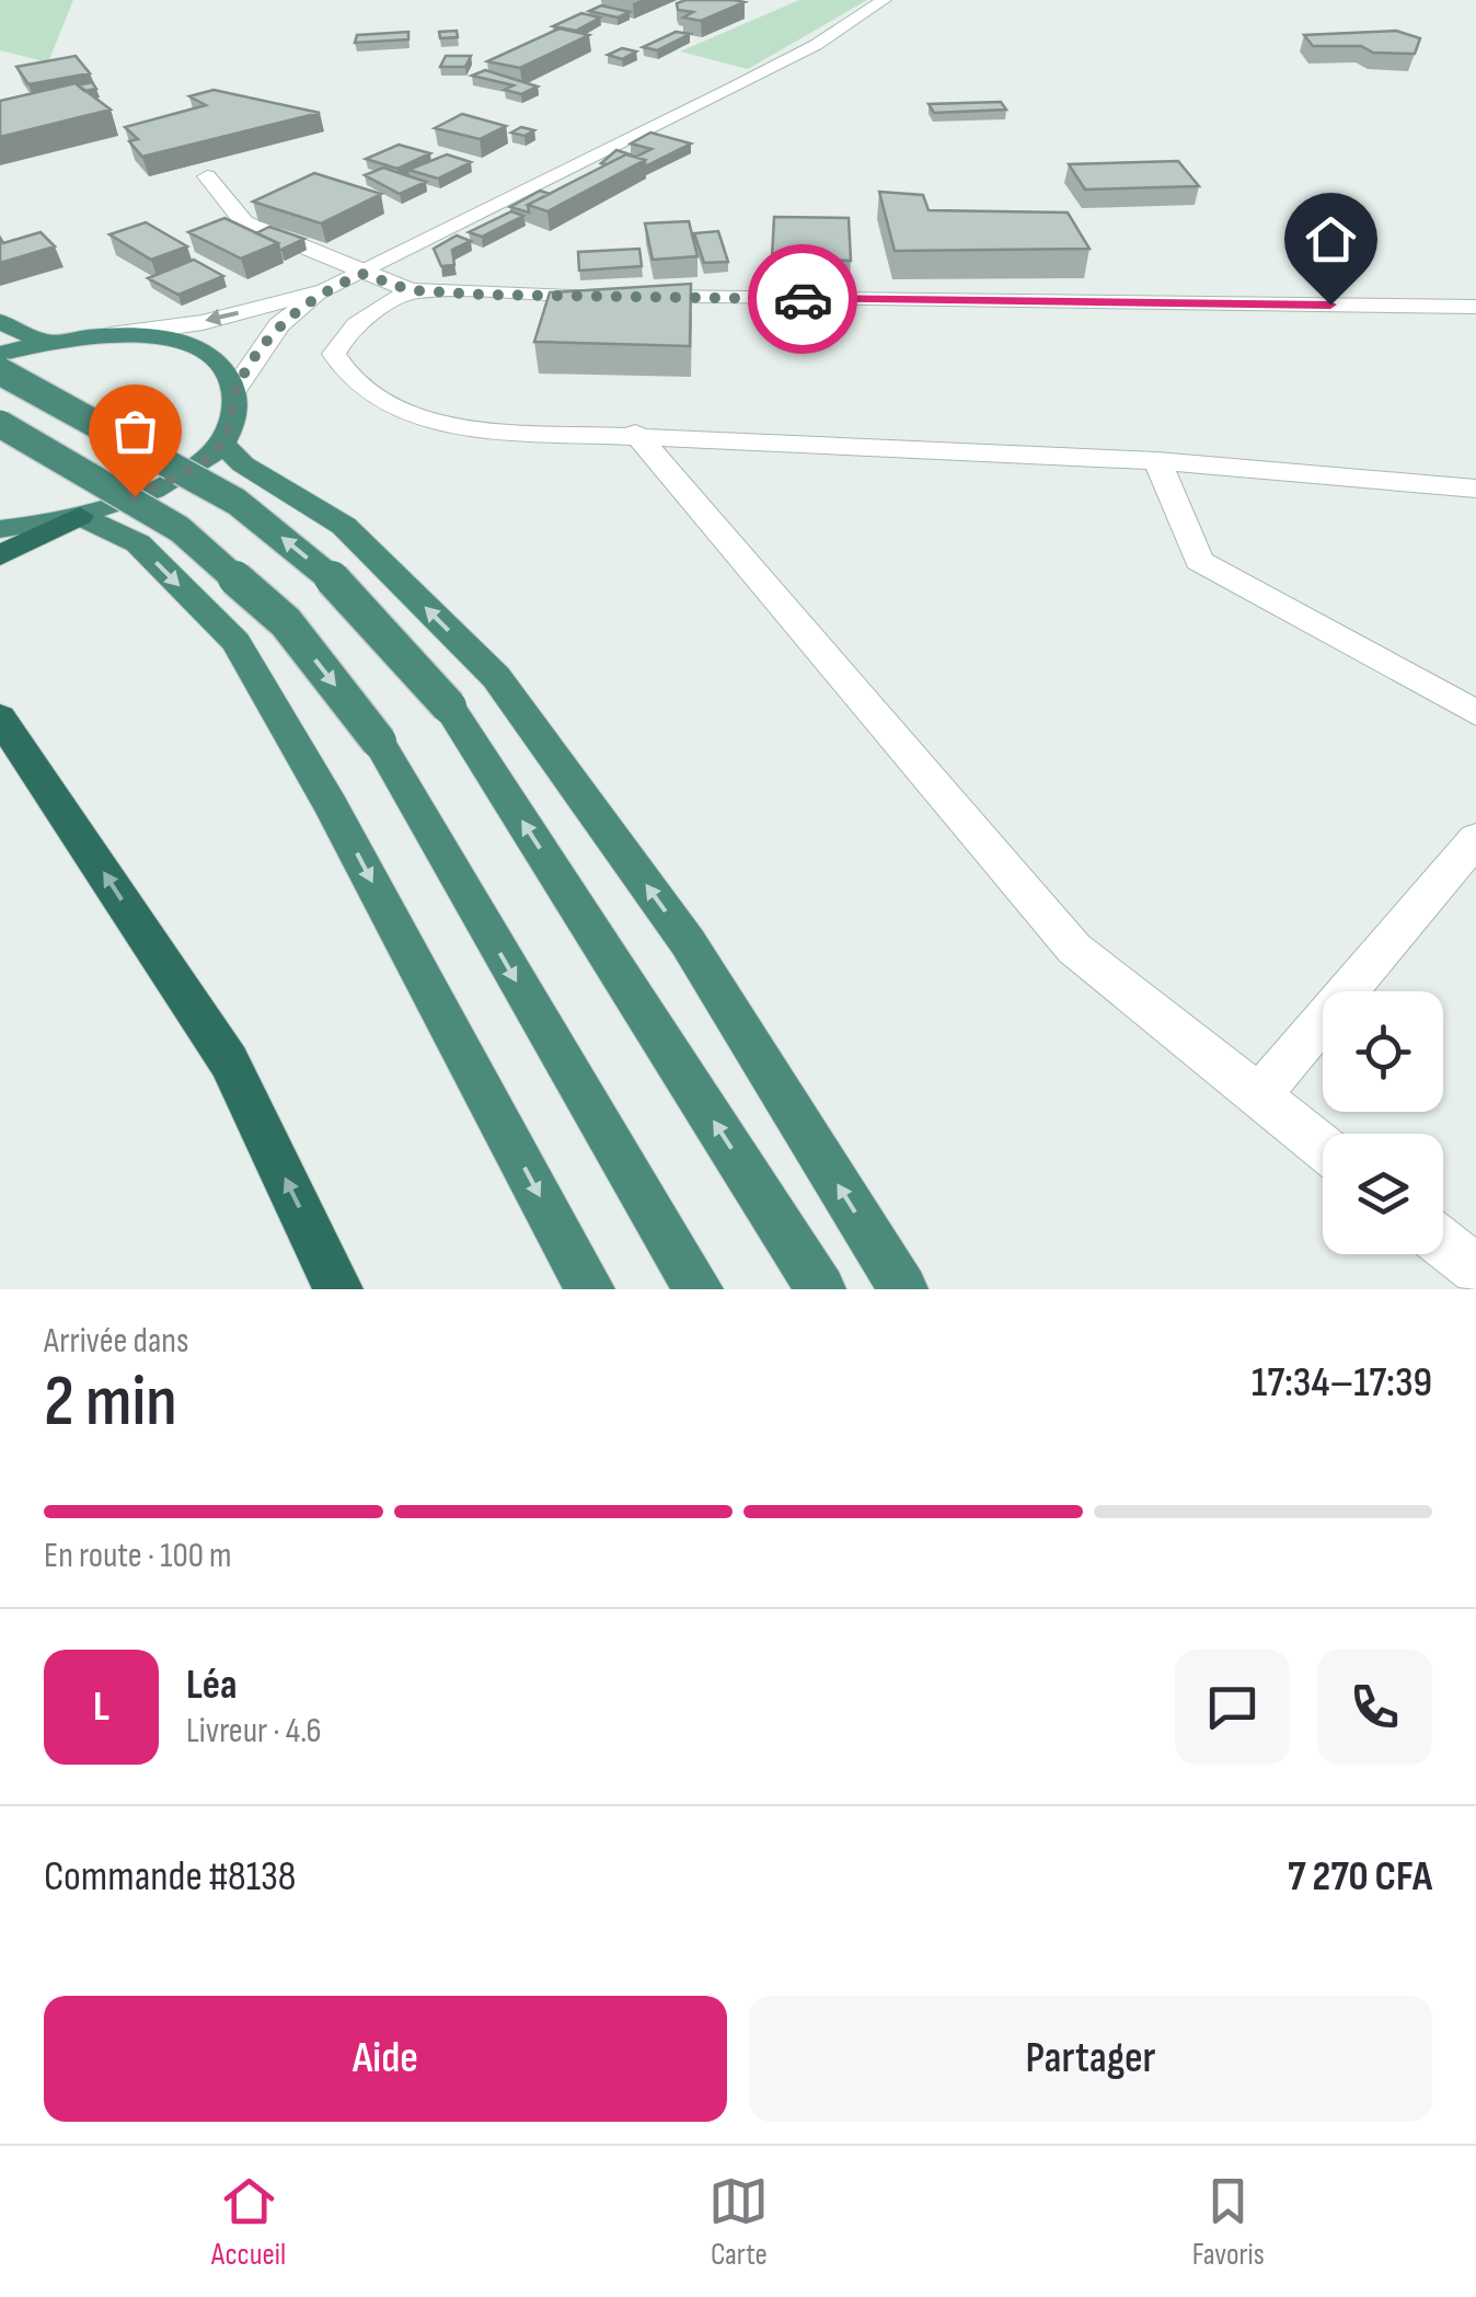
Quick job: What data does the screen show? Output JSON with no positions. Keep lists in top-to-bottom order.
{
  "page": {
    "heading": ["2 min", "Arrivée dans", "17:34–17:39"],
    "panel": [
      "Léa",
      "Livreur · 4.6",
      "Commande #8138",
      "7 270 CFA"
    ],
    "bar": "En route · 100 m",
    "round": "L",
    "buttons": ["Aide", "Partager"],
    "tabs": ["Accueil", "Carte", "Favoris"]
  }
}
